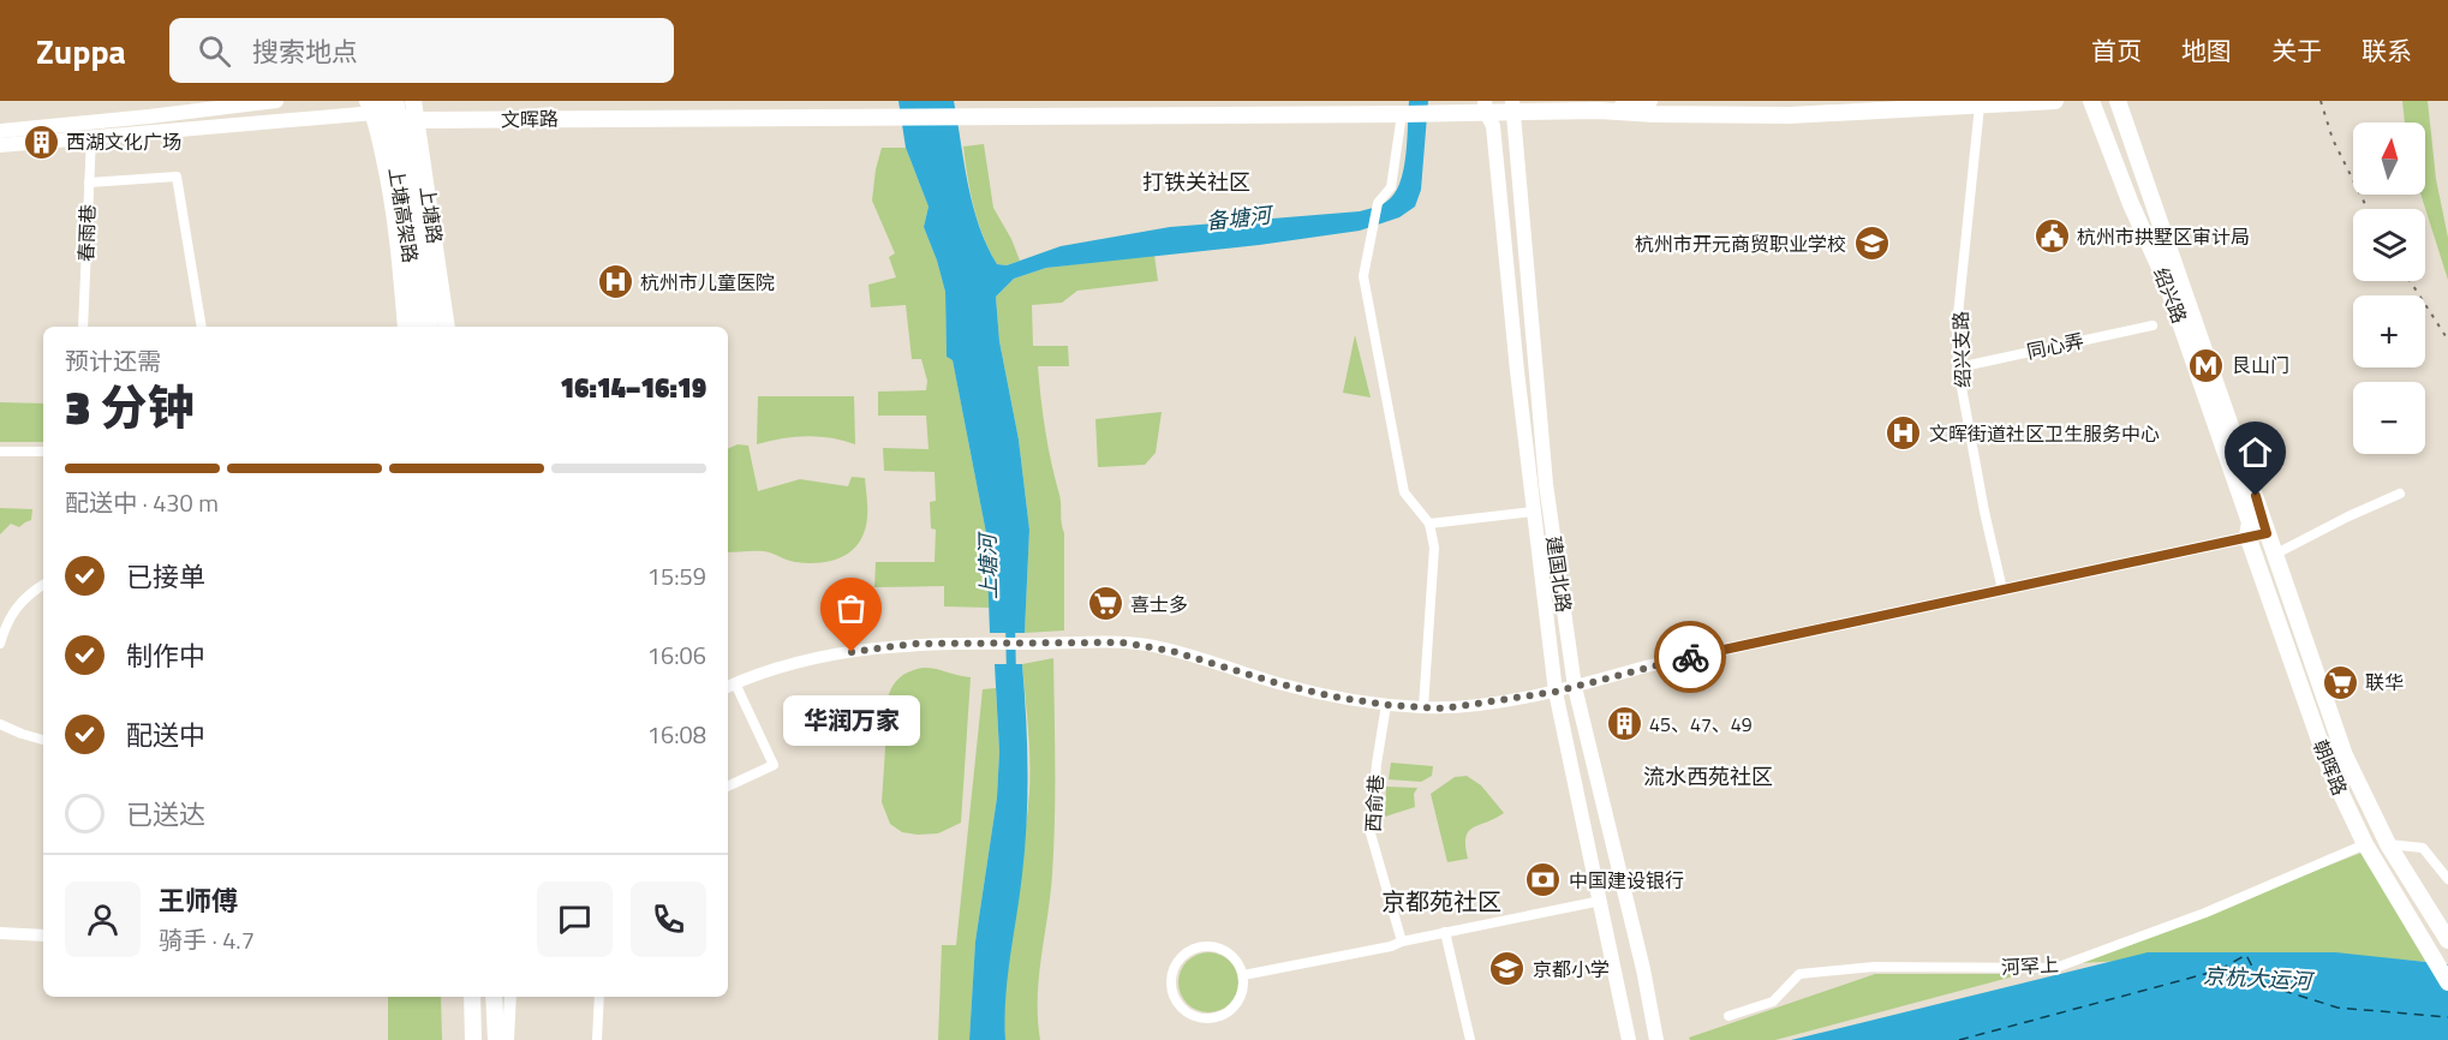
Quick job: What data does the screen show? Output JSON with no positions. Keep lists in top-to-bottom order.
{
  "streets": {
    "main road": [
      "文晖路",
      "上塘高架路",
      "上塘路",
      "绍兴路",
      "建国北路",
      "朝晖路"
    ],
    "street": [
      "春雨巷",
      "同心弄",
      "绍兴支路",
      "西俞巷",
      "河罕上"
    ]
  },
  "crossings": [
    ["文晖路", "上塘高架路"],
    ["文晖路", "上塘路"],
    ["文晖路", "春雨巷"],
    ["文晖路", "绍兴支路"],
    ["文晖路", "建国北路"],
    ["上塘高架路", "上塘路"],
    ["绍兴路", "朝晖路"],
    ["同心弄", "绍兴支路"],
    ["朝晖路", "河罕上"]
  ],
  "districts": ["打铁关社区", "流水西苑社区", "京都苑社区"],
  "water": ["备塘河", "上塘河", "京杭大运河"],
  "places": {
    "building": ["西湖文化广场", "45、47、49"],
    "public building": ["杭州市拱墅区审计局"],
    "school or university": ["杭州市开元商贸职业学校", "京都小学"],
    "hospital": ["杭州市儿童医院", "文晖街道社区卫生服务中心"],
    "metro station": ["艮山门"],
    "supermarket": ["喜士多", "联华"],
    "other": ["华润万家"],
    "bank": ["中国建设银行"]
  },
  "north": "top",
  "page": {
    "header": "Zuppa",
    "search": "搜索地点",
    "nav": [
      "首页",
      "地图",
      "关于",
      "联系"
    ],
    "map_buttons": ["+", "−"],
    "heading": ["3 分钟", "预计还需", "16:14–16:19"],
    "panel": ["王师傅", "骑手 · 4.7"],
    "bar": "配送中 · 430 m",
    "list": [
      ["已接单", "15:59"],
      ["制作中", "16:06"],
      ["配送中", "16:08"],
      "已送达"
    ],
    "bubble": "华润万家"
  }
}
